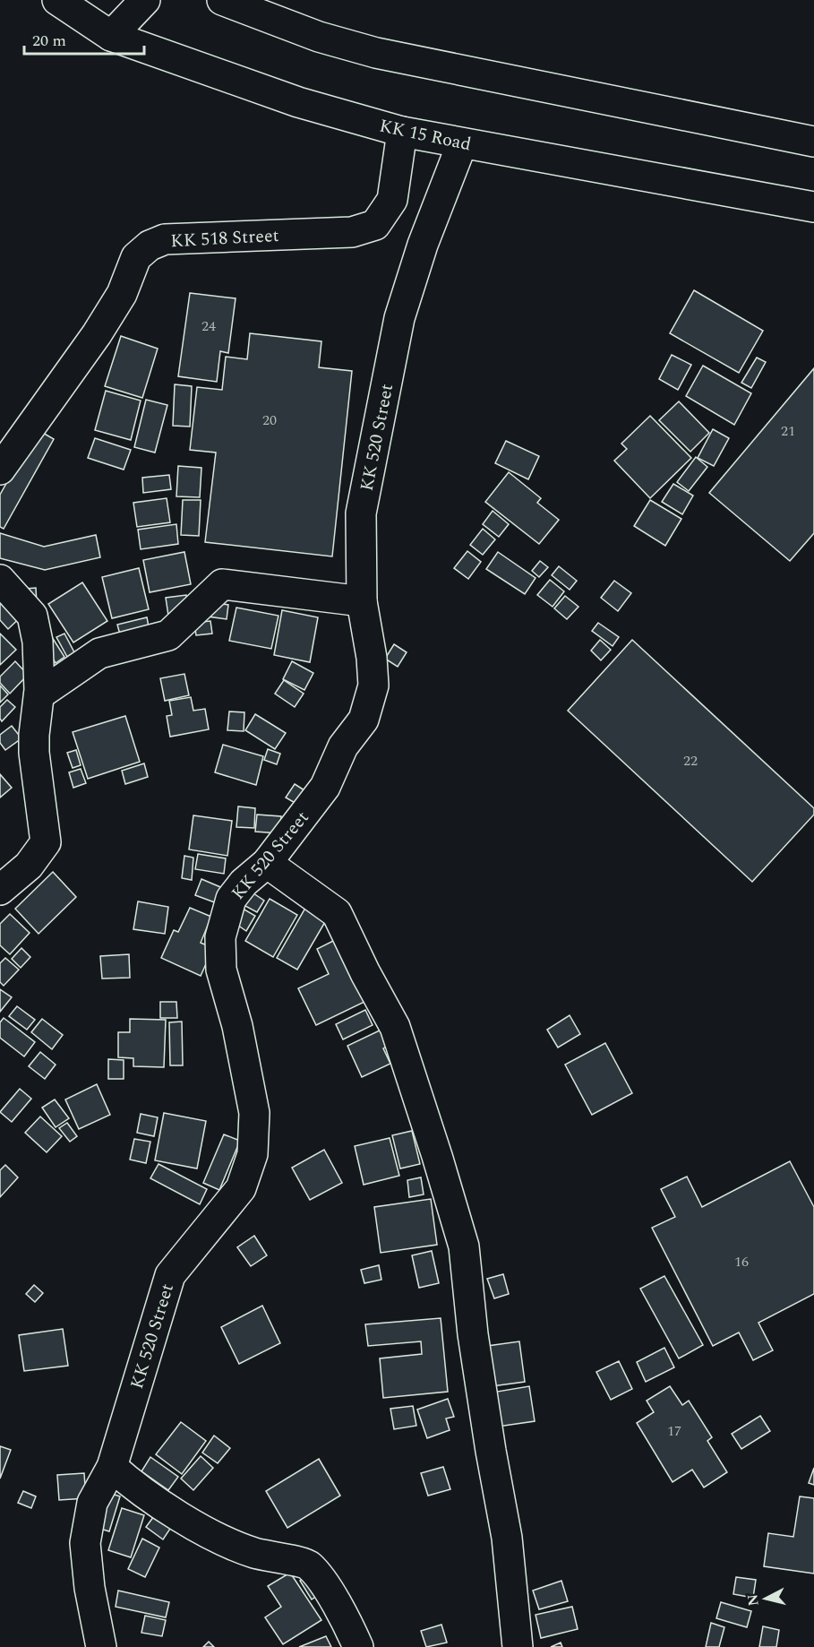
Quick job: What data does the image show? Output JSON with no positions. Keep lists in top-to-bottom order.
{
  "streets": {
    "main road": ["KK 15 Road", "KK 518 Street", "KK 520 Street"]
  },
  "crossings": [
    ["KK 15 Road", "KK 518 Street"],
    ["KK 15 Road", "KK 520 Street"]
  ],
  "house_numbers": [
    "24",
    "20",
    "21",
    "22",
    "16",
    "17"
  ],
  "scale_bar": "20 m",
  "north": "left"
}
